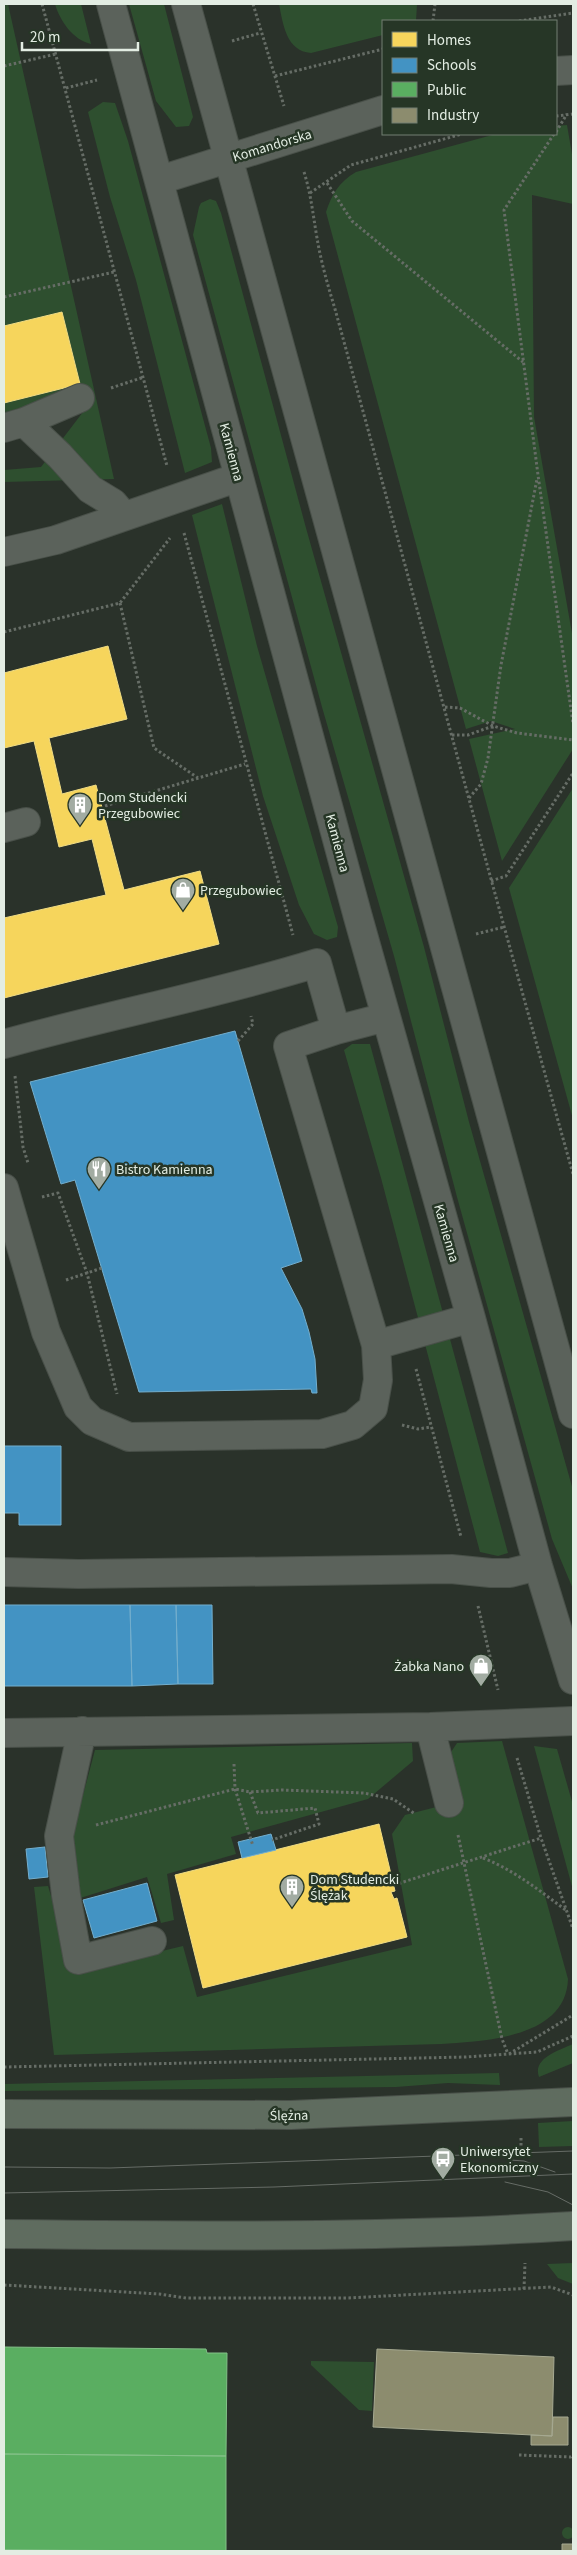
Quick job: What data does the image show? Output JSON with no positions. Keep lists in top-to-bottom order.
{
  "streets": {
    "main road": ["Ślężna"],
    "street": ["Komandorska", "Kamienna"]
  },
  "crossings": [
    ["Komandorska", "Kamienna"]
  ],
  "places": {
    "building": ["Dom Studencki Przegubowiec", "Dom Studencki Ślężak"],
    "shop": ["Przegubowiec", "Żabka Nano"],
    "restaurant": ["Bistro Kamienna"],
    "bus stop": ["Uniwersytet Ekonomiczny"]
  },
  "legend": [
    "Homes",
    "Schools",
    "Public",
    "Industry"
  ],
  "scale_bar": "20 m"
}
